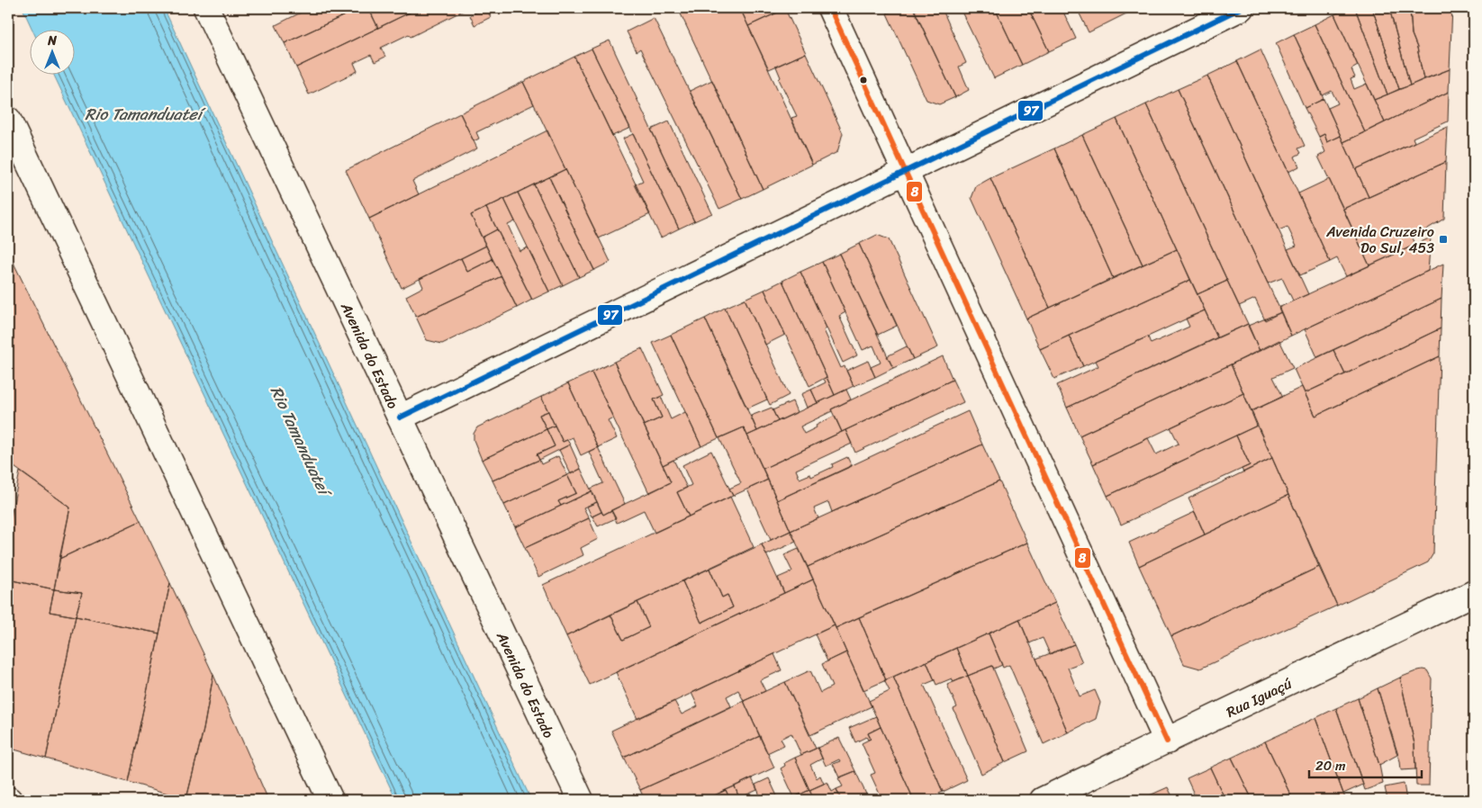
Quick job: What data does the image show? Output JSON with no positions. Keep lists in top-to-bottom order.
{
  "streets": {
    "main road": ["Avenida do Estado", "Rua Iguaçú"]
  },
  "water": ["Rio Tamanduateí"],
  "places": {
    "transit": ["Avenida Cruzeiro Do Sul, 453"]
  },
  "lines": ["transit line 8", "transit line 97"],
  "scale_bar": "20 m",
  "north": "top"
}
